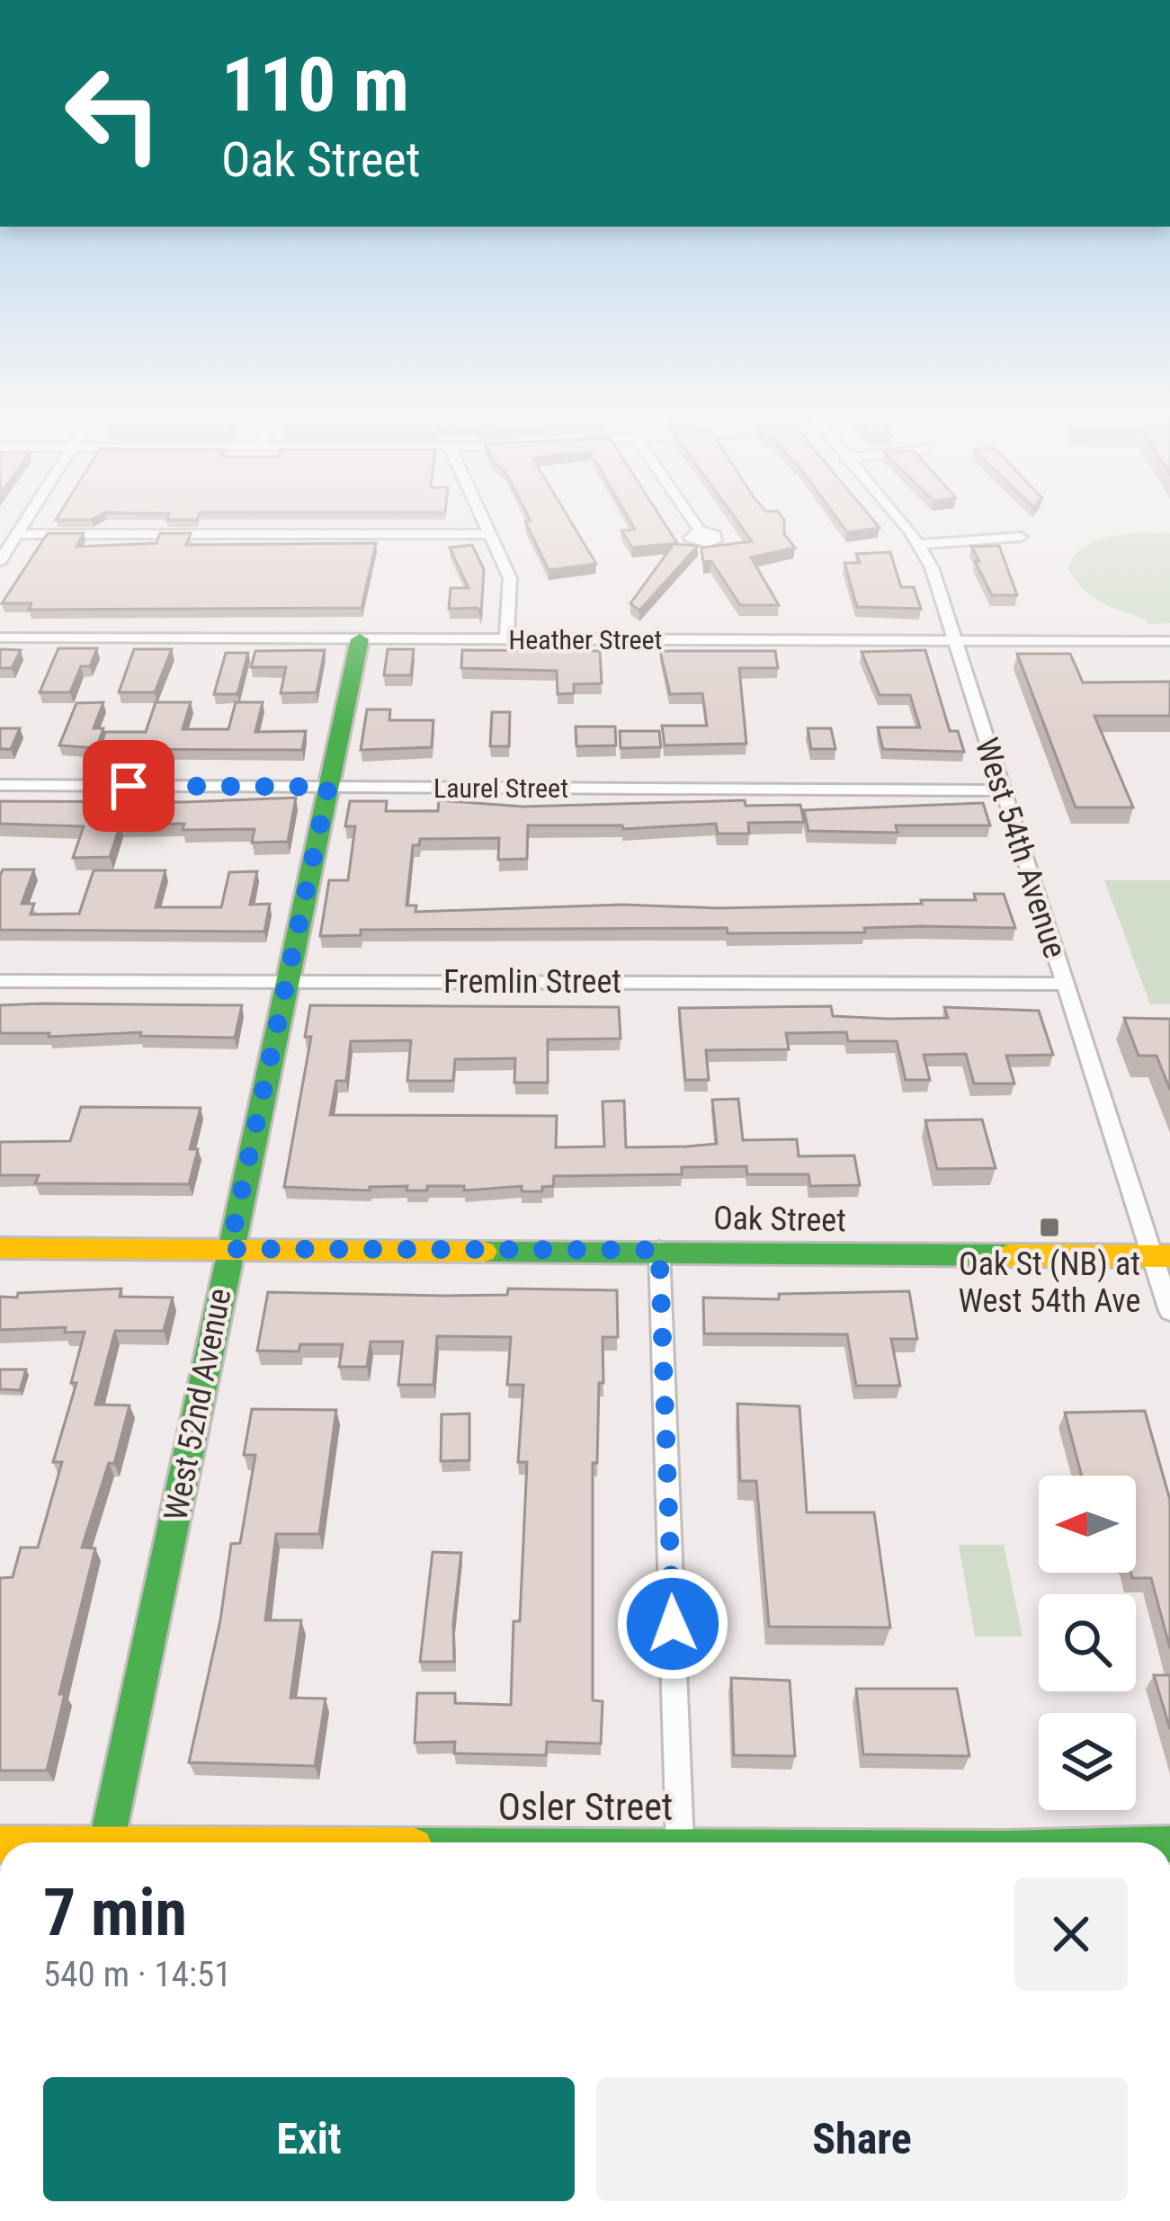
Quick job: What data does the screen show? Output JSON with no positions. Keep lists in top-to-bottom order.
{
  "streets": {
    "street": [
      "Heather Street",
      "Laurel Street",
      "West 54th Avenue",
      "Fremlin Street",
      "Oak Street",
      "West 52nd Avenue"
    ]
  },
  "crossings": [
    ["Heather Street", "West 54th Avenue"],
    ["Heather Street", "West 52nd Avenue"],
    ["Laurel Street", "West 54th Avenue"],
    ["Laurel Street", "West 52nd Avenue"],
    ["West 54th Avenue", "Fremlin Street"],
    ["West 54th Avenue", "Oak Street"],
    ["Fremlin Street", "West 52nd Avenue"],
    ["Oak Street", "West 52nd Avenue"]
  ],
  "places": {
    "transit": ["Oak St (NB) at West 54th Ave"]
  },
  "north": "left",
  "page": {
    "turn": ["110 m", "Oak Street"],
    "heading": ["7 min", "540 m · 14:51"],
    "buttons": ["Exit", "Share"]
  }
}
